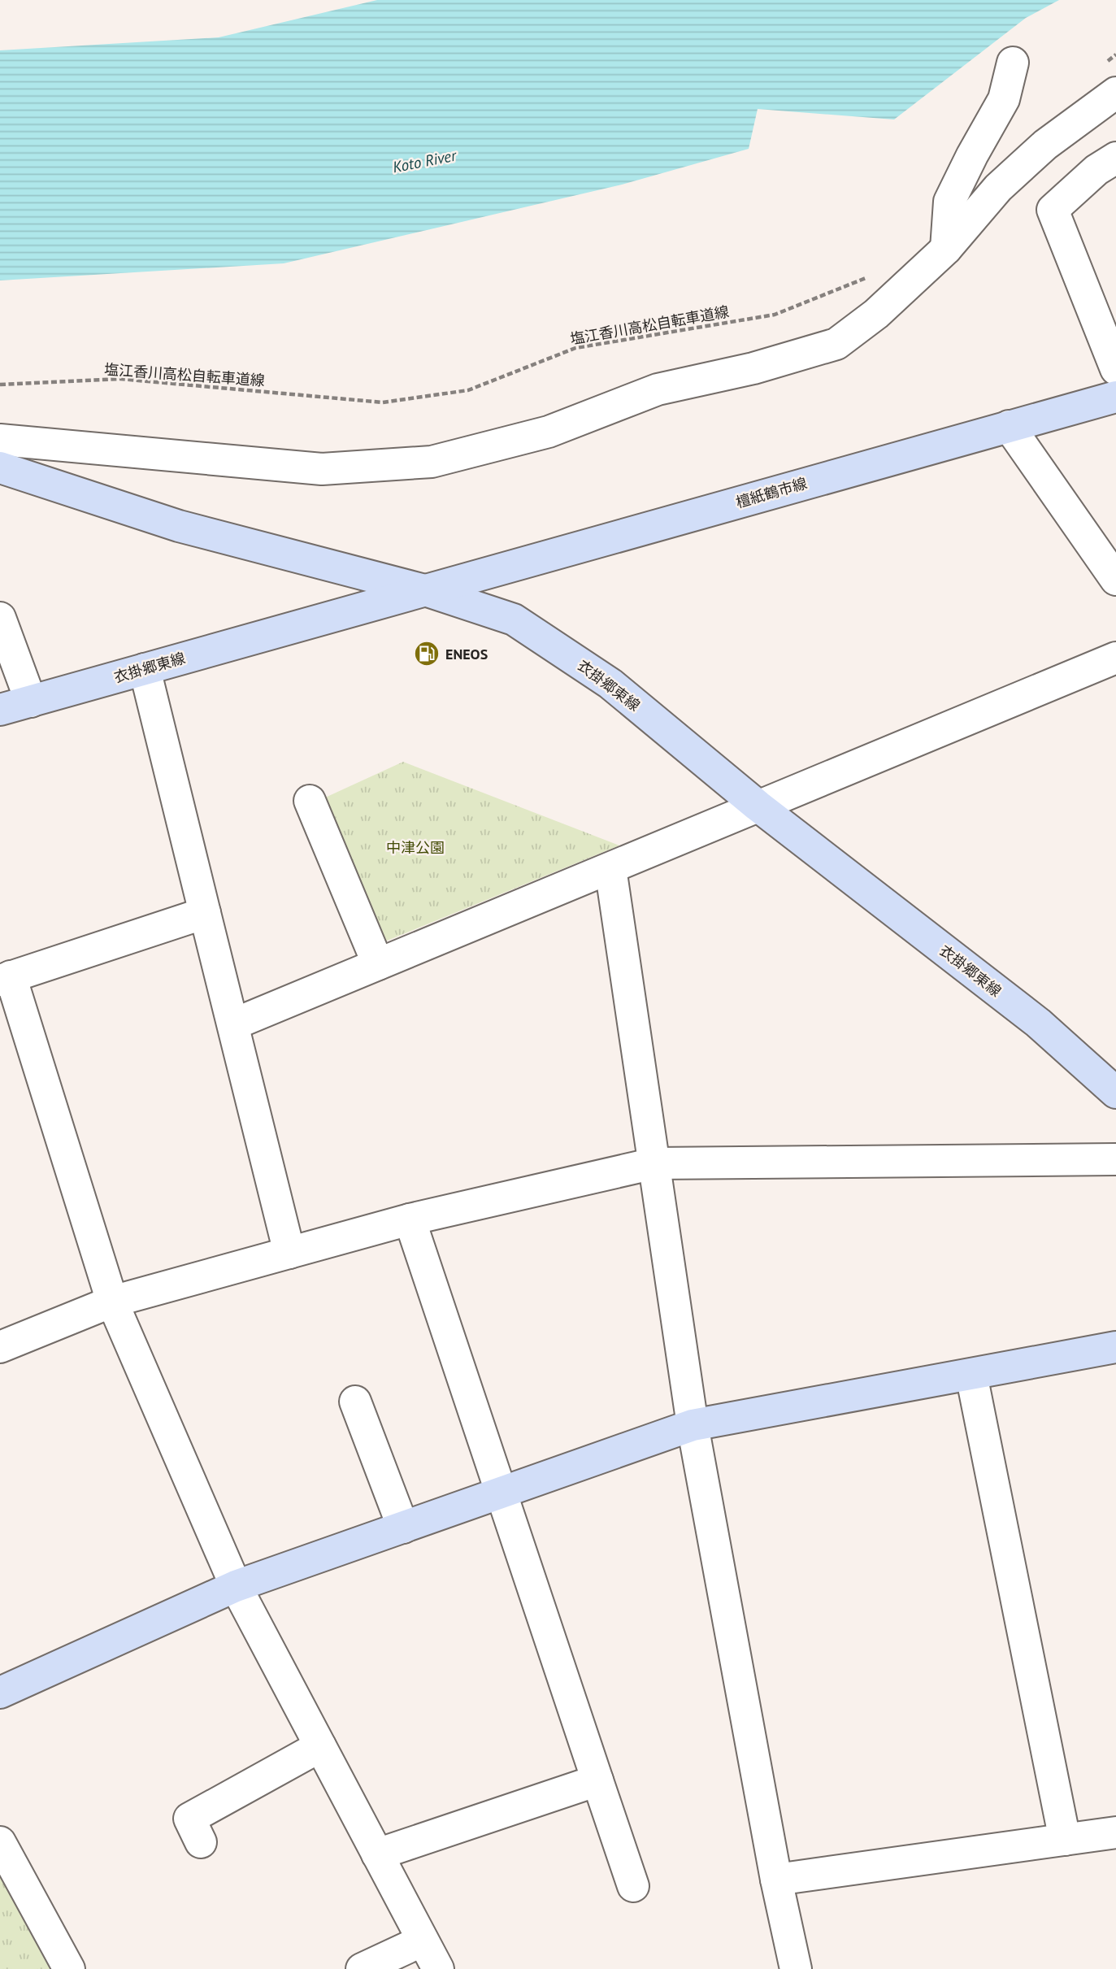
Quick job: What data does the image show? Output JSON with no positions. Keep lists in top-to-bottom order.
{
  "streets": {
    "main road": ["檀紙鶴市線", "衣掛郷東線"],
    "path": ["塩江香川高松自転車道線"]
  },
  "crossings": [
    ["檀紙鶴市線", "衣掛郷東線"]
  ],
  "water": ["Koto River"],
  "parks": ["中津公園"],
  "places": {
    "fuel station": ["ENEOS"]
  }
}
